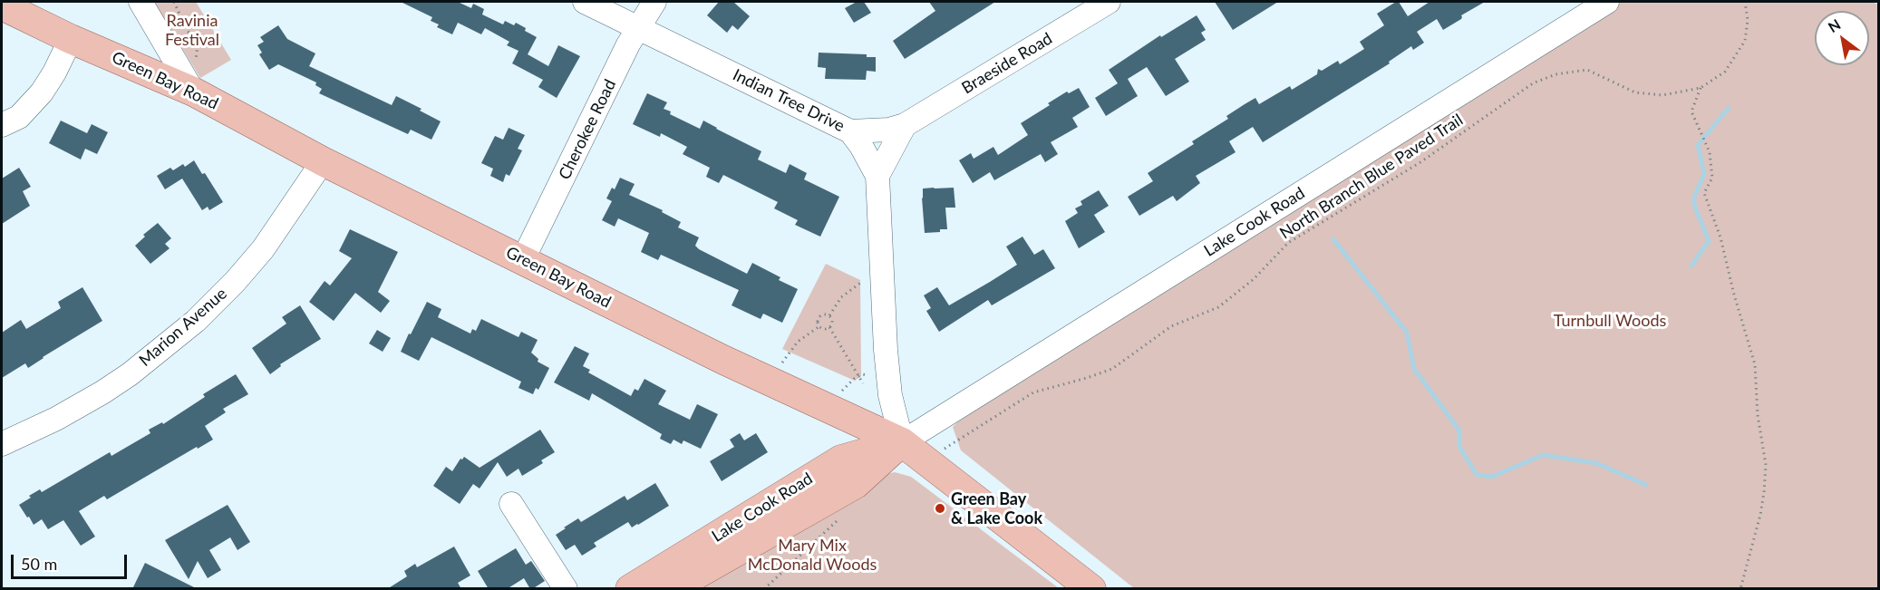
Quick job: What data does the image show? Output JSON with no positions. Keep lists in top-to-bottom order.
{
  "streets": {
    "main road": ["Green Bay Road", "Lake Cook Road"],
    "street": [
      "Braeside Road",
      "Indian Tree Drive",
      "Cherokee Road",
      "Marion Avenue"
    ],
    "path": ["North Branch Blue Paved Trail"]
  },
  "crossings": [
    ["Braeside Road", "Indian Tree Drive"],
    ["Green Bay Road", "Indian Tree Drive"],
    ["Green Bay Road", "Cherokee Road"],
    ["Green Bay Road", "Lake Cook Road"],
    ["Green Bay Road", "Marion Avenue"],
    ["Indian Tree Drive", "Cherokee Road"],
    ["Indian Tree Drive", "Lake Cook Road"]
  ],
  "parks": ["Ravinia Festival", "Turnbull Woods", "Mary Mix McDonald Woods"],
  "places": ["Green Bay & Lake Cook"],
  "scale_bar": "50 m",
  "north": "top left"
}
